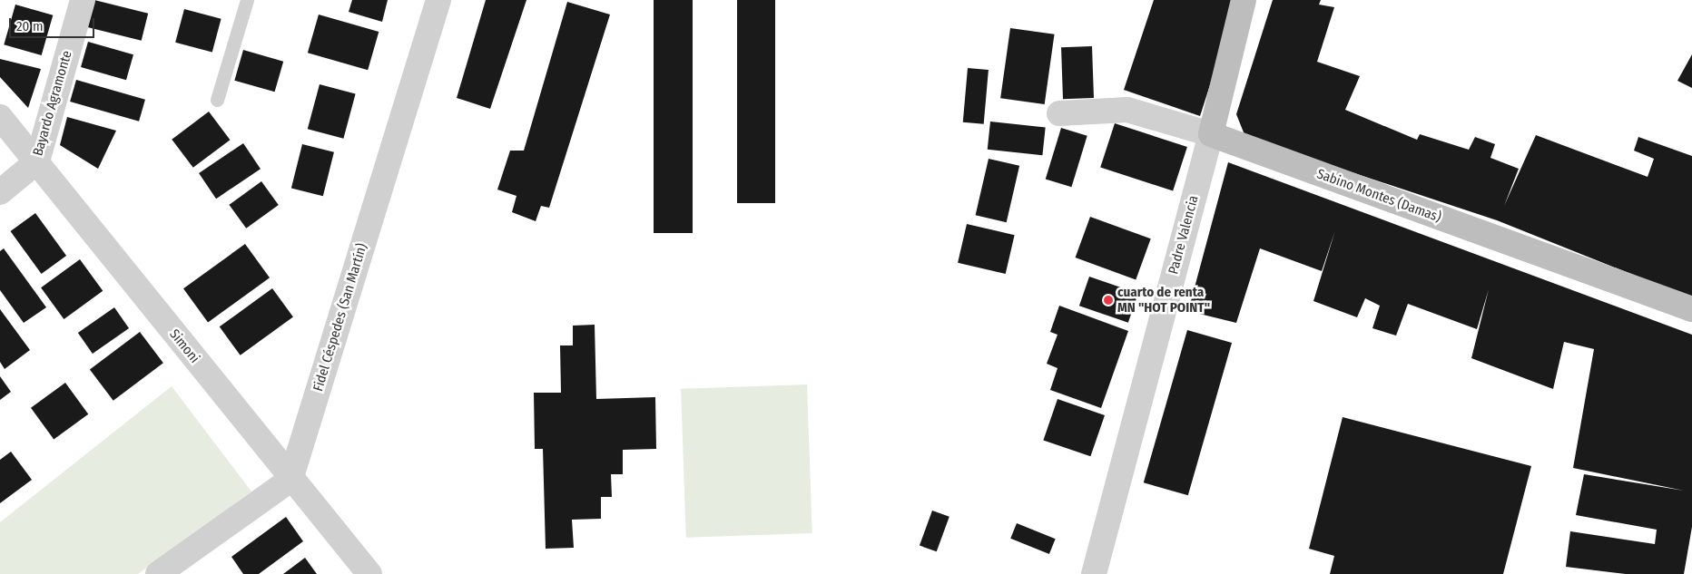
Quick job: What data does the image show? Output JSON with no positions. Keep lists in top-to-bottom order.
{
  "streets": {
    "main road": ["Sabino Montes (Damas)", "Padre Valencia"],
    "street": ["Bayardo Agramonte", "Fidel Céspedes (San Martín)", "Simoni"]
  },
  "crossings": [
    ["Bayardo Agramonte", "Simoni"],
    ["Sabino Montes (Damas)", "Padre Valencia"],
    ["Fidel Céspedes (San Martín)", "Simoni"]
  ],
  "places": ["cuarto de renta MN \"HOT POINT\""],
  "scale_bar": "20 m"
}
